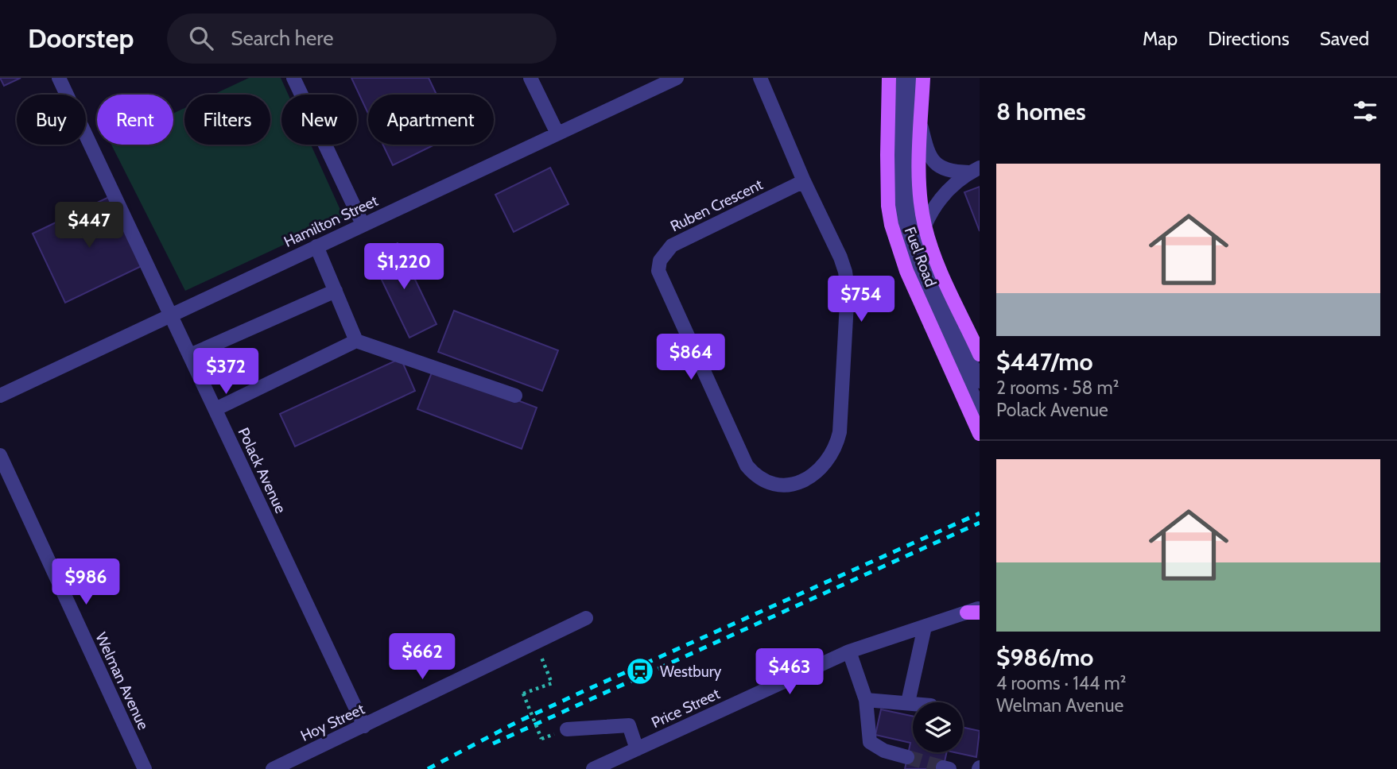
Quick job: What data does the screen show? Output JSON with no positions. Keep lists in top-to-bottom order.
{
  "streets": {
    "main road": ["Fuel Road"],
    "street": [
      "Ruben Crescent",
      "Hamilton Street",
      "Polack Avenue",
      "Welman Avenue",
      "Price Street",
      "Hoy Street"
    ]
  },
  "crossings": [
    ["Hamilton Street", "Polack Avenue"],
    ["Polack Avenue", "Hoy Street"]
  ],
  "places": {
    "station": ["Westbury"]
  },
  "page": {
    "header": "Doorstep",
    "search": "Search here",
    "nav": ["Map", "Directions", "Saved"],
    "heading": "8 homes",
    "chip": [
      "Buy",
      "Rent",
      "Filters",
      "New",
      "Apartment"
    ],
    "list": [
      {
        "name": "$447/mo",
        "note": "2 rooms · 58 m² · Polack Avenue"
      },
      {
        "name": "$986/mo",
        "note": "4 rooms · 144 m² · Welman Avenue"
      }
    ],
    "price": [
      "$447",
      "$1,220",
      "$754",
      "$864",
      "$372",
      "$986",
      "$662",
      "$463"
    ]
  }
}
